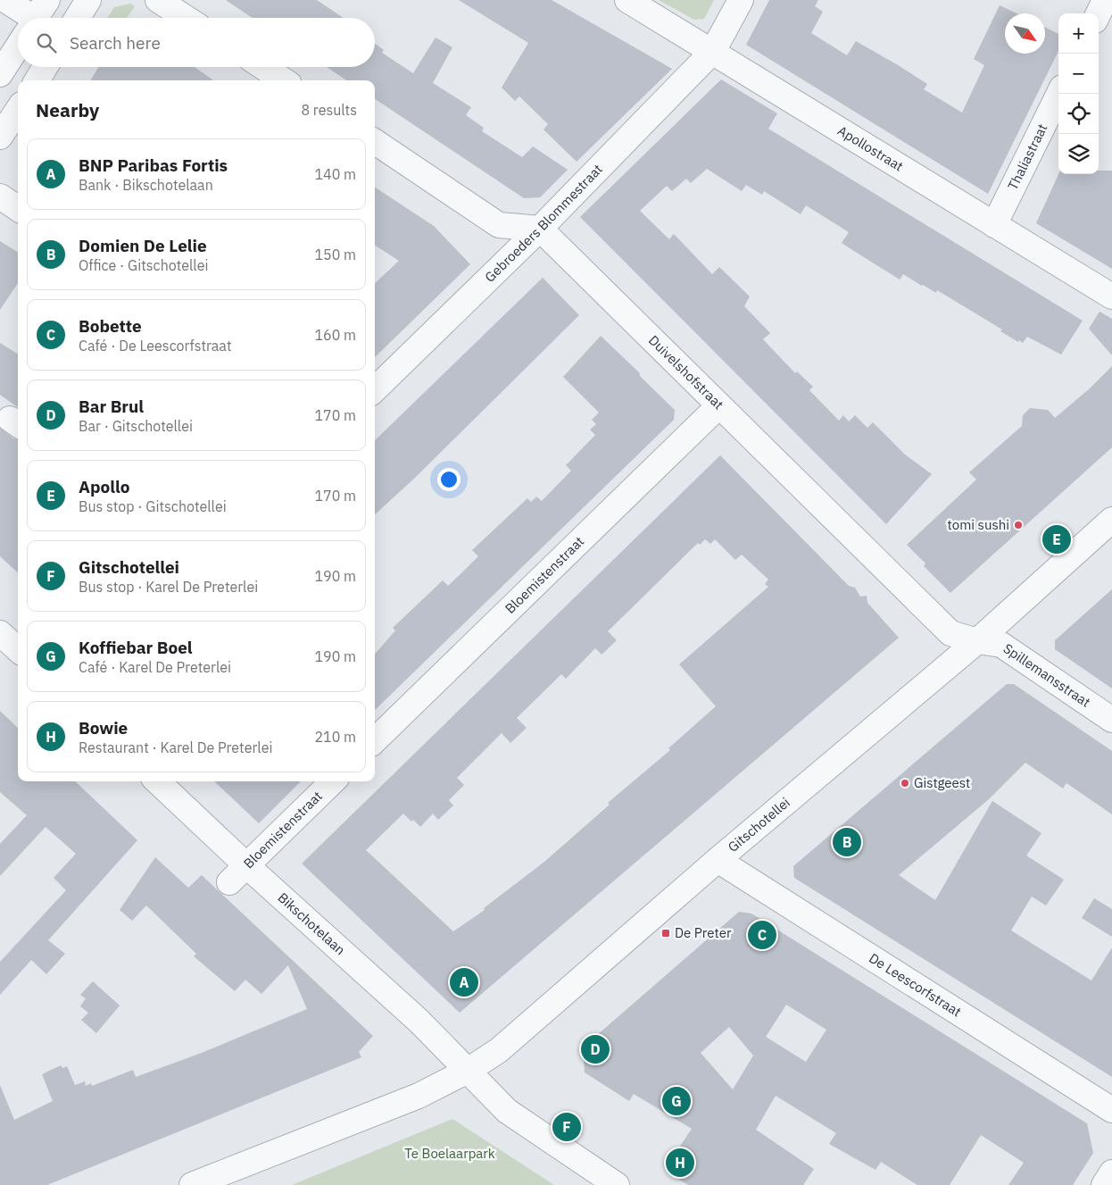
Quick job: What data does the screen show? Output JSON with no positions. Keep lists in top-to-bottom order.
{
  "streets": {
    "street": [
      "Apollostraat",
      "Thaliastraat",
      "Gebroeders Blommestraat",
      "Duivelshofstraat",
      "Bloemistenstraat",
      "Spillemansstraat",
      "Gitschotellei",
      "Bikschotelaan",
      "De Leescorfstraat"
    ]
  },
  "crossings": [
    ["Apollostraat", "Thaliastraat"],
    ["Apollostraat", "Gebroeders Blommestraat"],
    ["Gebroeders Blommestraat", "Duivelshofstraat"],
    ["Duivelshofstraat", "Bloemistenstraat"],
    ["Duivelshofstraat", "Spillemansstraat"],
    ["Duivelshofstraat", "Gitschotellei"],
    ["Bloemistenstraat", "Bikschotelaan"],
    ["Spillemansstraat", "Gitschotellei"],
    ["Gitschotellei", "Bikschotelaan"],
    ["Gitschotellei", "De Leescorfstraat"]
  ],
  "parks": ["Te Boelaarpark"],
  "places": {
    "other": ["tomi sushi", "Gistgeest"],
    "transit": ["De Preter"]
  },
  "north": "bottom right",
  "page": {
    "map_buttons": ["+", "−"],
    "search": "Search here",
    "heading": ["Nearby", "8 results"],
    "list": [
      {
        "mark": "A",
        "name": "BNP Paribas Fortis",
        "note": "Bank · Bikschotelaan",
        "value": "140 m"
      },
      {
        "mark": "B",
        "name": "Domien De Lelie",
        "note": "Office · Gitschotellei",
        "value": "150 m"
      },
      {
        "mark": "C",
        "name": "Bobette",
        "note": "Café · De Leescorfstraat",
        "value": "160 m"
      },
      {
        "mark": "D",
        "name": "Bar Brul",
        "note": "Bar · Gitschotellei",
        "value": "170 m"
      },
      {
        "mark": "E",
        "name": "Apollo",
        "note": "Bus stop · Gitschotellei",
        "value": "170 m"
      },
      {
        "mark": "F",
        "name": "Gitschotellei",
        "note": "Bus stop · Karel De Preterlei",
        "value": "190 m"
      },
      {
        "mark": "G",
        "name": "Koffiebar Boel",
        "note": "Café · Karel De Preterlei",
        "value": "190 m"
      },
      {
        "mark": "H",
        "name": "Bowie",
        "note": "Restaurant · Karel De Preterlei",
        "value": "210 m"
      }
    ],
    "pins": [
      "E",
      "B",
      "C",
      "A",
      "D",
      "G",
      "F",
      "H"
    ]
  }
}
